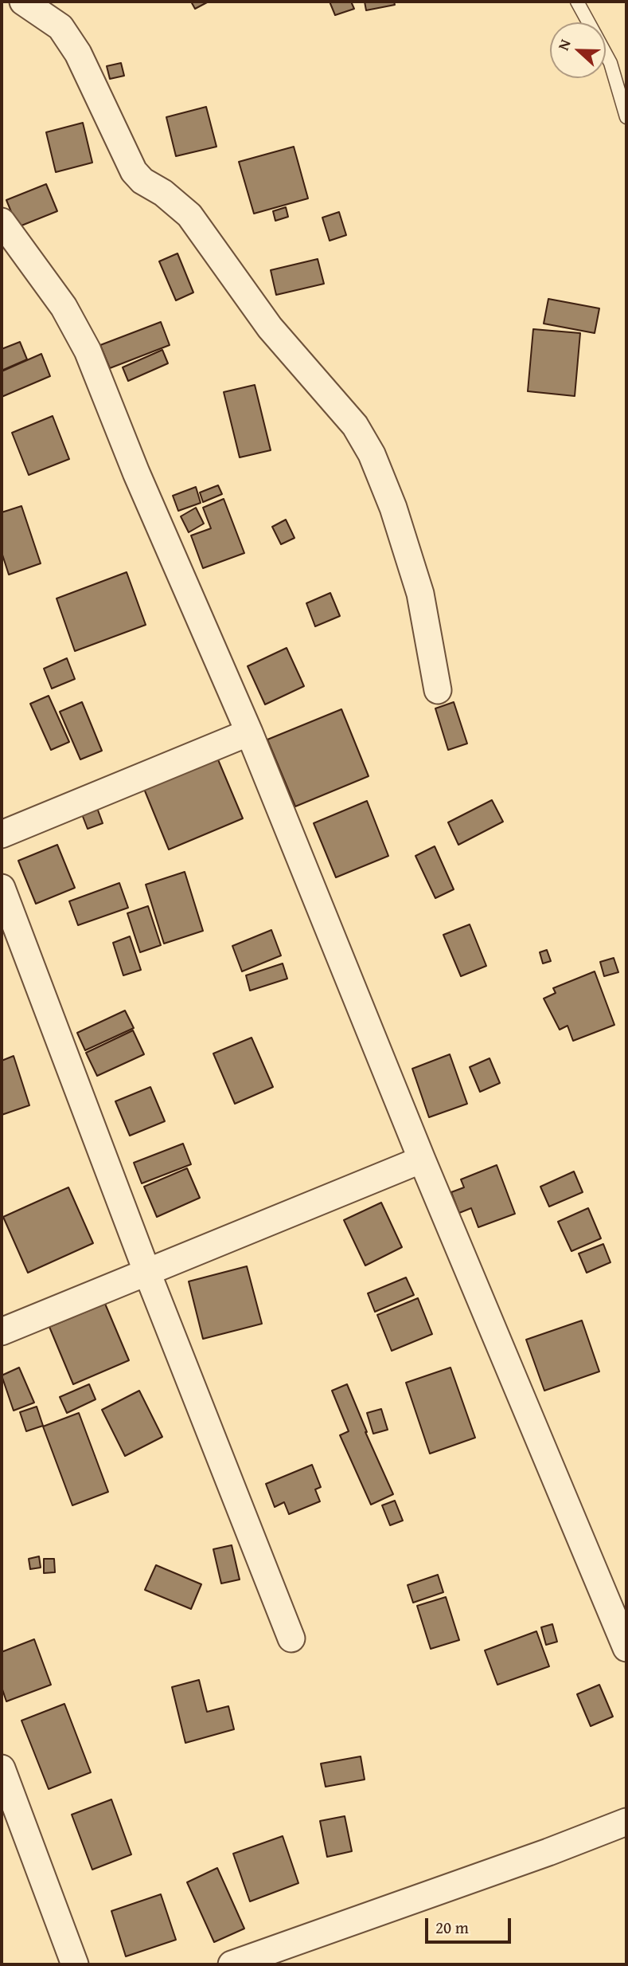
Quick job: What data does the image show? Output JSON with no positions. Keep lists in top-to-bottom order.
{
  "scale_bar": "20 m",
  "north": "left"
}
